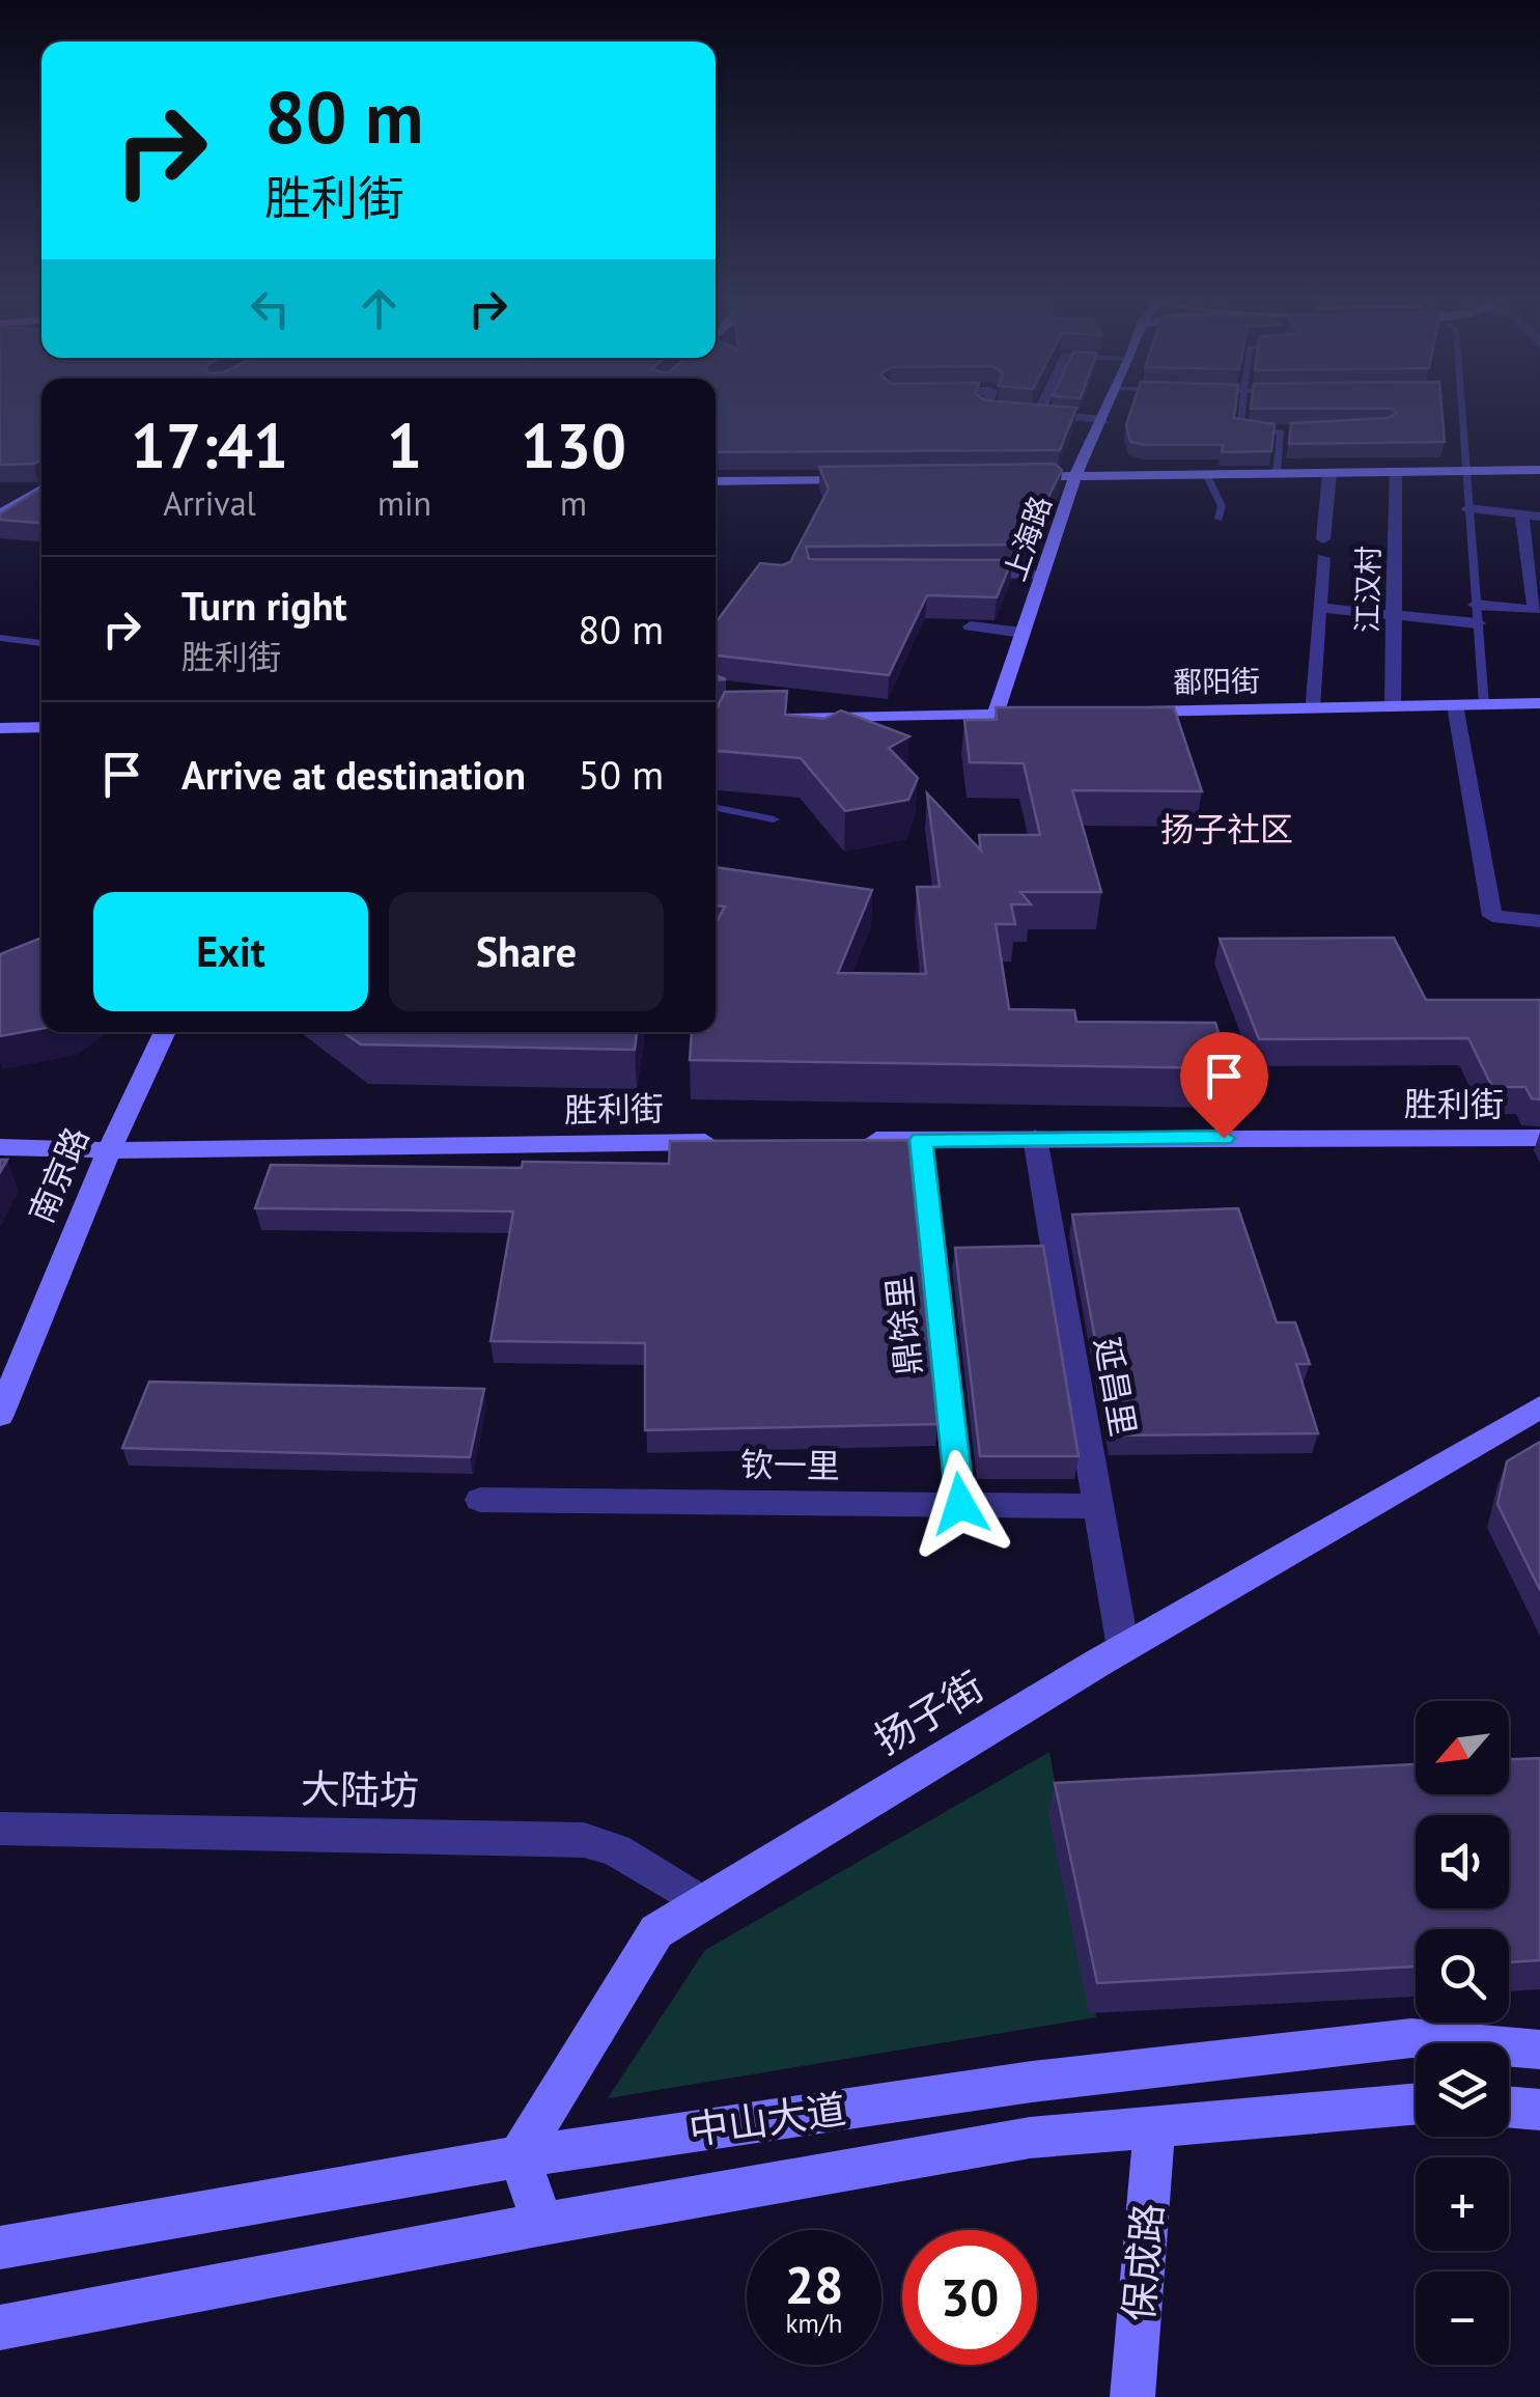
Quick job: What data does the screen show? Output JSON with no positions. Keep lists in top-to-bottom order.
{
  "streets": {
    "street": [
      "上海路",
      "江汉村",
      "鄱阳街",
      "胜利街",
      "南京路",
      "鼎馀里",
      "延昌里",
      "钦一里",
      "扬子街",
      "大陆坊",
      "中山大道",
      "保成路"
    ]
  },
  "crossings": [
    ["江汉村", "鄱阳街"],
    ["胜利街", "南京路"],
    ["胜利街", "鼎馀里"],
    ["胜利街", "延昌里"],
    ["鼎馀里", "钦一里"],
    ["延昌里", "钦一里"],
    ["延昌里", "扬子街"],
    ["扬子街", "大陆坊"],
    ["扬子街", "中山大道"],
    ["中山大道", "保成路"]
  ],
  "districts": ["扬子社区"],
  "north": "bottom left",
  "page": {
    "turn": ["80 m", "胜利街"],
    "eta": [
      "17:41",
      "Arrival",
      "1",
      "min",
      "130",
      "m"
    ],
    "list": [
      {
        "name": "Turn right",
        "note": "胜利街",
        "value": "80 m"
      },
      {
        "name": "Arrive at destination",
        "value": "50 m"
      }
    ],
    "buttons": ["Exit", "Share"],
    "map_buttons": ["+", "−"],
    "speed": "28 km/h",
    "limit": "30"
  }
}
